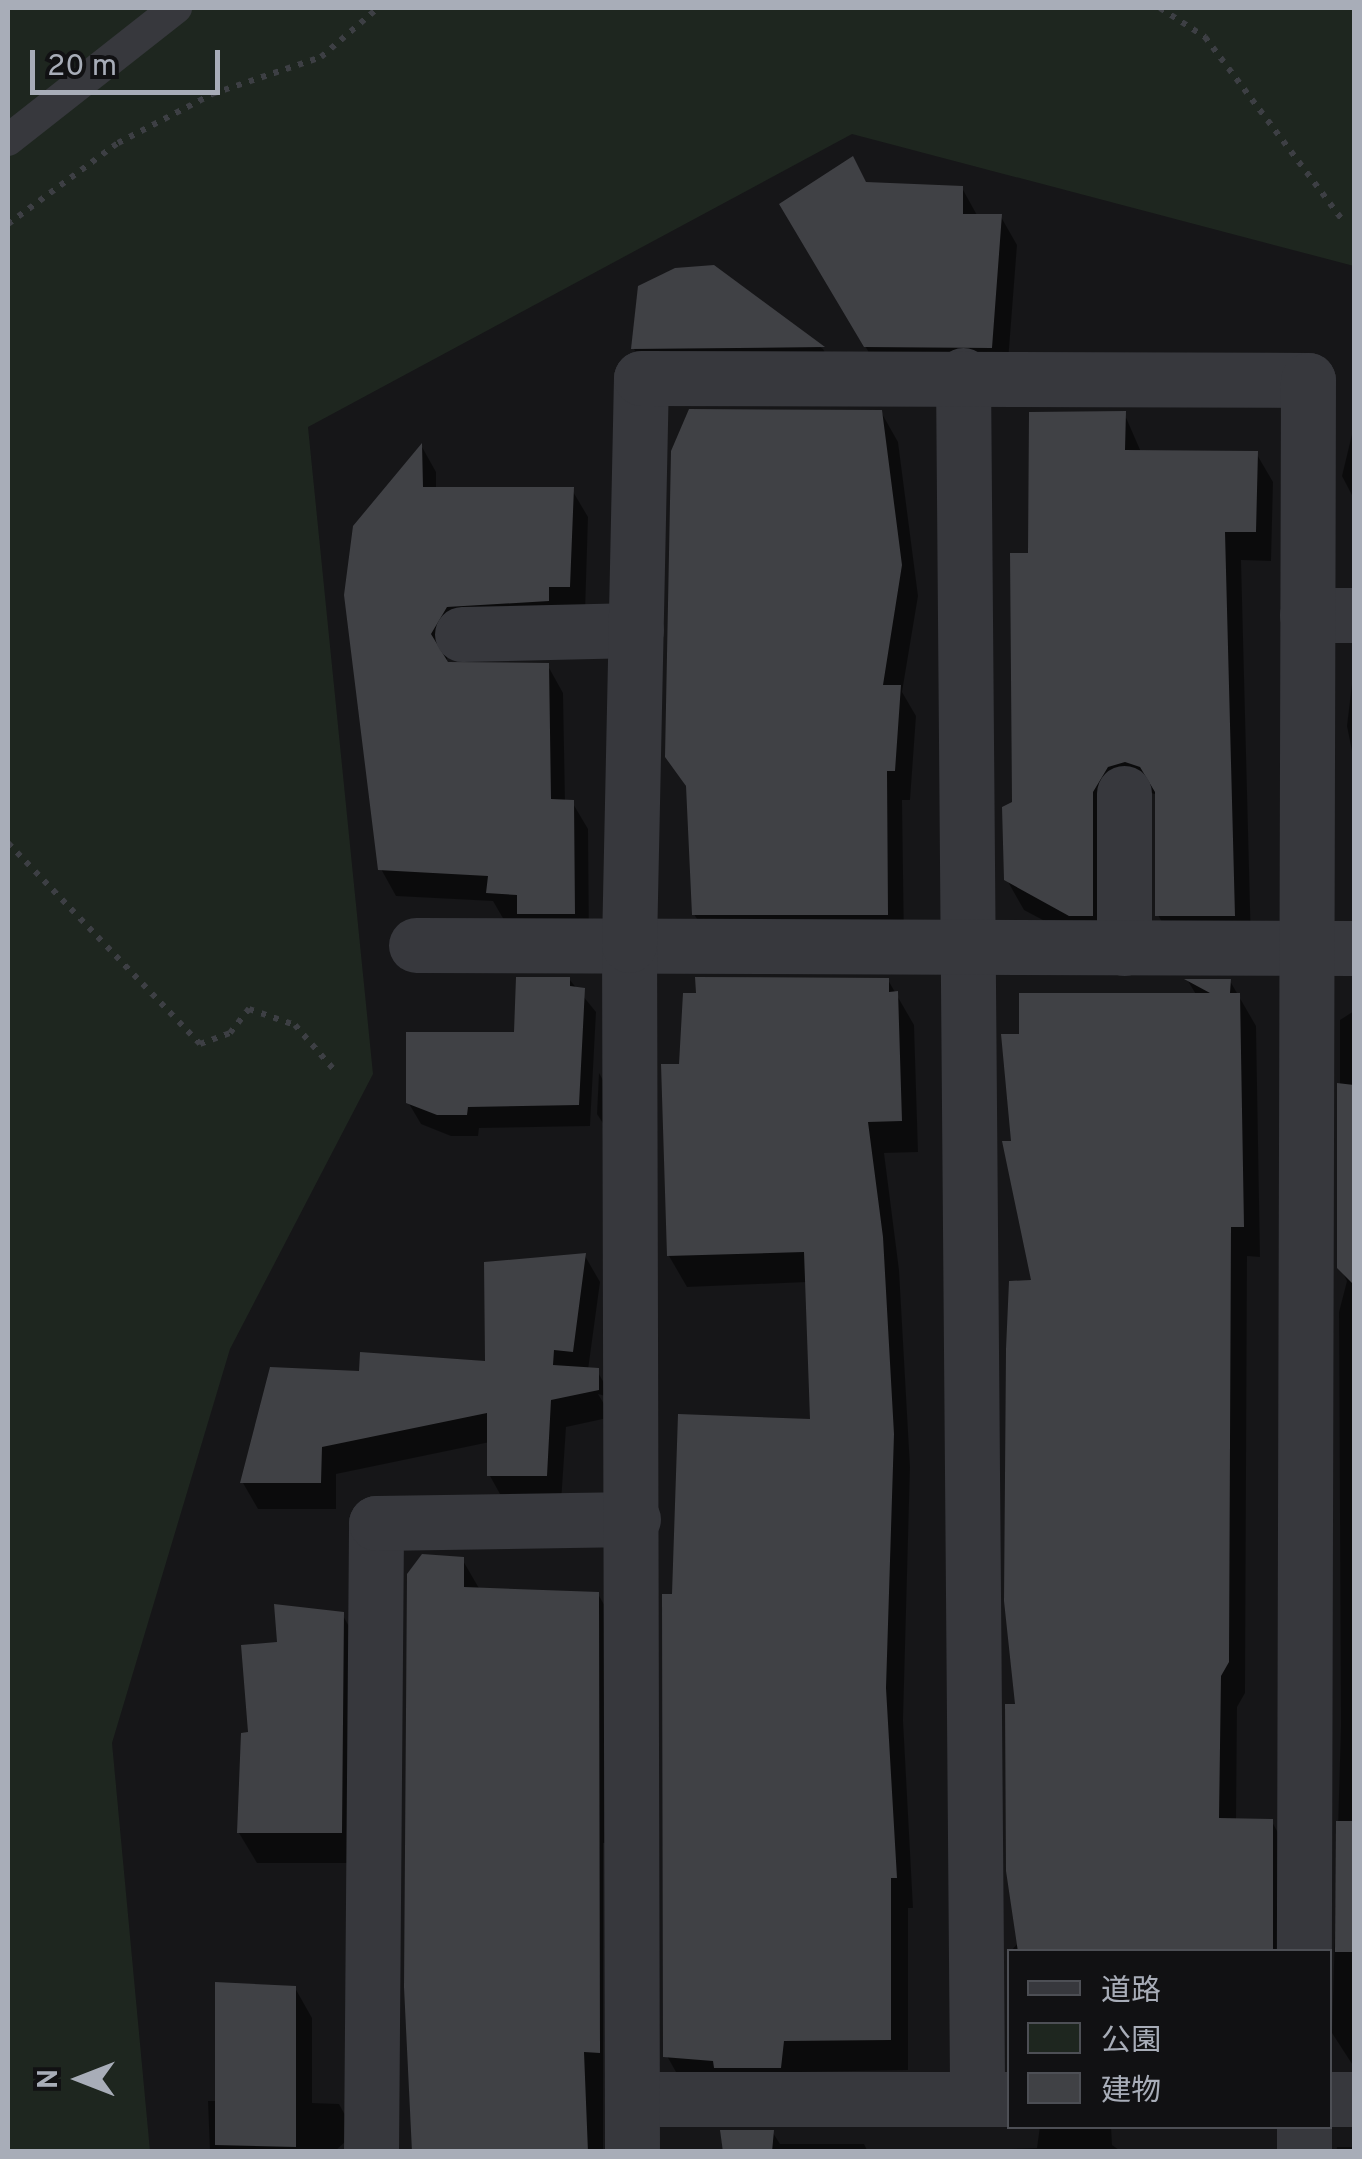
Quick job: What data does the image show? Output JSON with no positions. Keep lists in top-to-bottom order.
{
  "legend": ["道路", "公園", "建物"],
  "scale_bar": "20 m",
  "north": "left"
}
